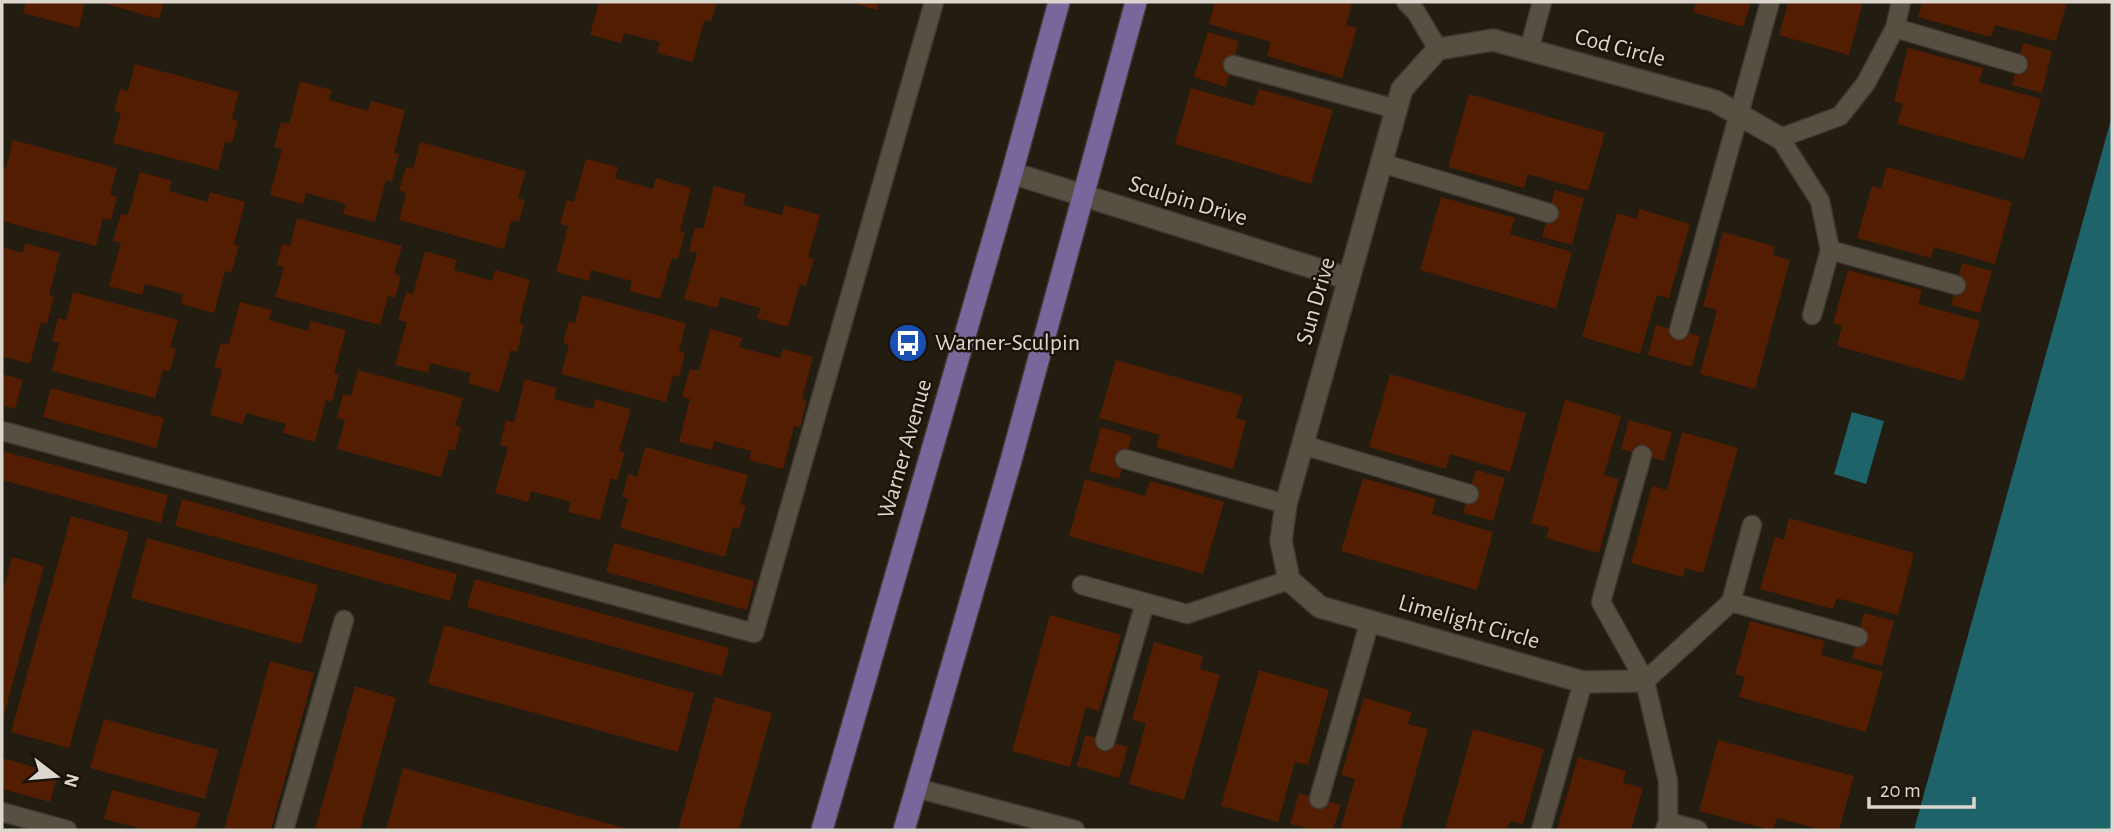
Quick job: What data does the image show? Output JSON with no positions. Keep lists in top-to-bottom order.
{
  "streets": {
    "main road": ["Warner Avenue"],
    "street": [
      "Cod Circle",
      "Sculpin Drive",
      "Sun Drive",
      "Limelight Circle"
    ]
  },
  "crossings": [
    ["Cod Circle", "Sun Drive"],
    ["Sculpin Drive", "Sun Drive"],
    ["Sculpin Drive", "Warner Avenue"],
    ["Sun Drive", "Limelight Circle"]
  ],
  "places": {
    "bus stop": ["Warner-Sculpin"]
  },
  "scale_bar": "20 m",
  "north": "right"
}
